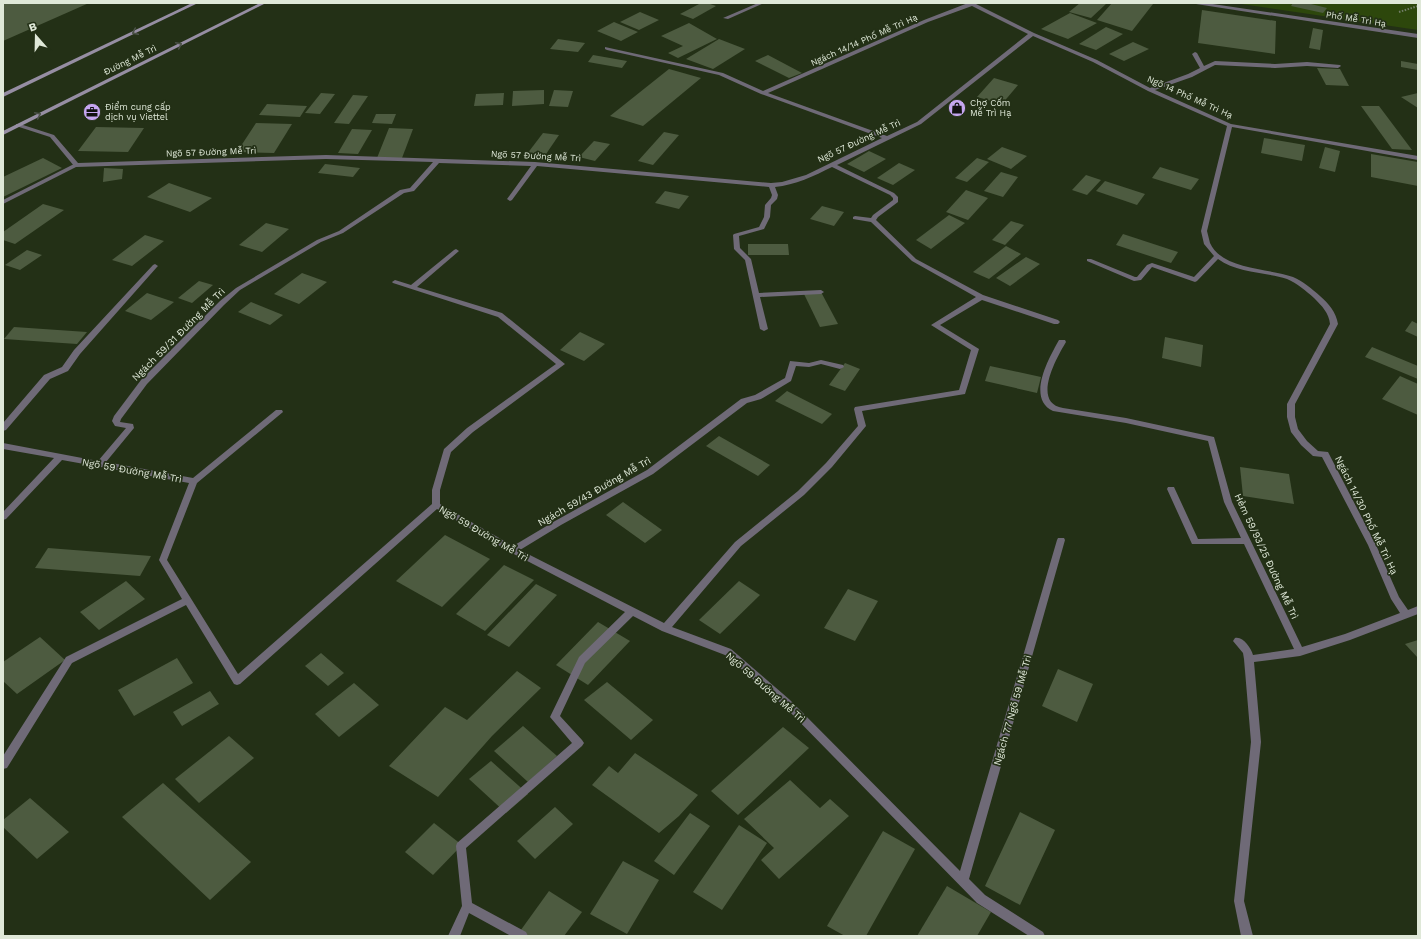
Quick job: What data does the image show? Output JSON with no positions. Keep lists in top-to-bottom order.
{
  "streets": {
    "main road": ["Đường Mễ Trì"],
    "street": [
      "Phố Mễ Trì Hạ",
      "Ngách 14/14 Phố Mễ Trì Hạ",
      "Ngõ 14 Phố Mễ Trì Hạ",
      "Ngõ 57 Đường Mễ Trì",
      "Ngách 59/31 Đường Mễ Trì",
      "Ngõ 59 Đường Mễ Trì",
      "Ngách 59/43 Đường Mễ Trì",
      "Ngách 14/30 Phố Mễ Trì Hạ",
      "Hẻm 59/93/25 Đường Mễ Trì",
      "Ngách 77 Ngõ 59 Mễ Trì"
    ]
  },
  "crossings": [
    ["Ngách 14/14 Phố Mễ Trì Hạ", "Ngõ 14 Phố Mễ Trì Hạ"],
    ["Ngõ 14 Phố Mễ Trì Hạ", "Ngõ 57 Đường Mễ Trì"],
    ["Ngõ 14 Phố Mễ Trì Hạ", "Ngách 14/30 Phố Mễ Trì Hạ"],
    ["Ngõ 57 Đường Mễ Trì", "Ngách 59/31 Đường Mễ Trì"],
    ["Ngách 59/31 Đường Mễ Trì", "Ngõ 59 Đường Mễ Trì"],
    ["Ngõ 59 Đường Mễ Trì", "Ngách 59/43 Đường Mễ Trì"],
    ["Ngõ 59 Đường Mễ Trì", "Ngách 77 Ngõ 59 Mễ Trì"]
  ],
  "places": {
    "shop": ["Chợ Cốm Mễ Trì Hạ"],
    "office": ["Điểm cung cấp dịch vụ Viettel"]
  },
  "north": "top"
}
